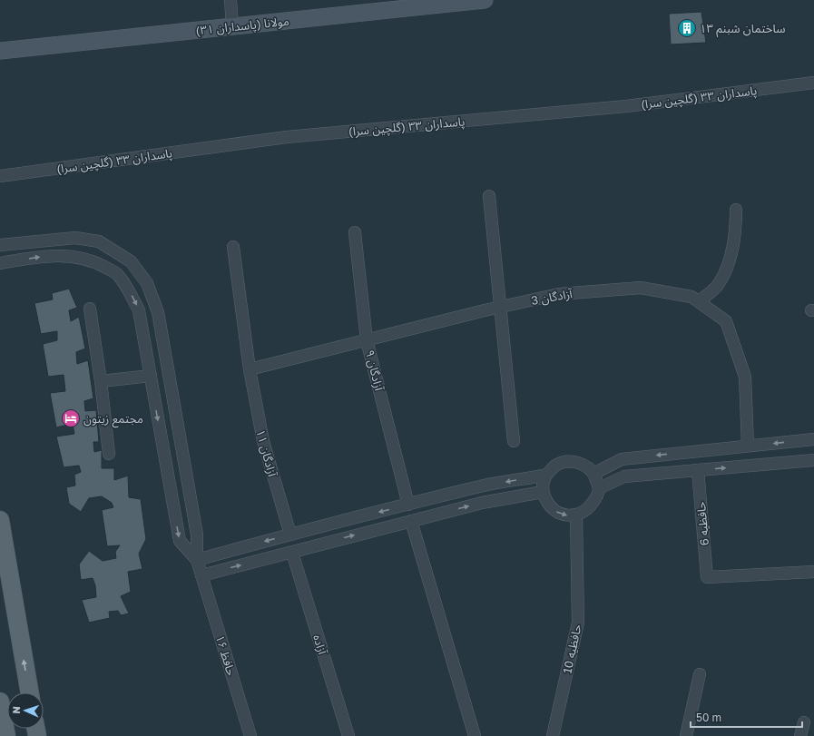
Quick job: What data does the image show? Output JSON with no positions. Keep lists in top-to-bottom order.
{
  "streets": {
    "street": [
      "مولانا (پاسداران ۳۱)",
      "پاسداران ۳۳ (گلچین سرا)",
      "آزادگان 3",
      "آزادگان ۹",
      "آزادگان ۱۱",
      "حافظیه 6",
      "آزاده",
      "حافظیه 10",
      "حافظ ۱۶"
    ]
  },
  "crossings": [
    ["آزادگان 3", "آزادگان ۹"],
    ["آزادگان 3", "آزادگان ۱۱"]
  ],
  "places": {
    "building": ["ساختمان شبنم ۱۳"],
    "hotel": ["مجتمع زیتون"]
  },
  "scale_bar": "50 m",
  "north": "left"
}
